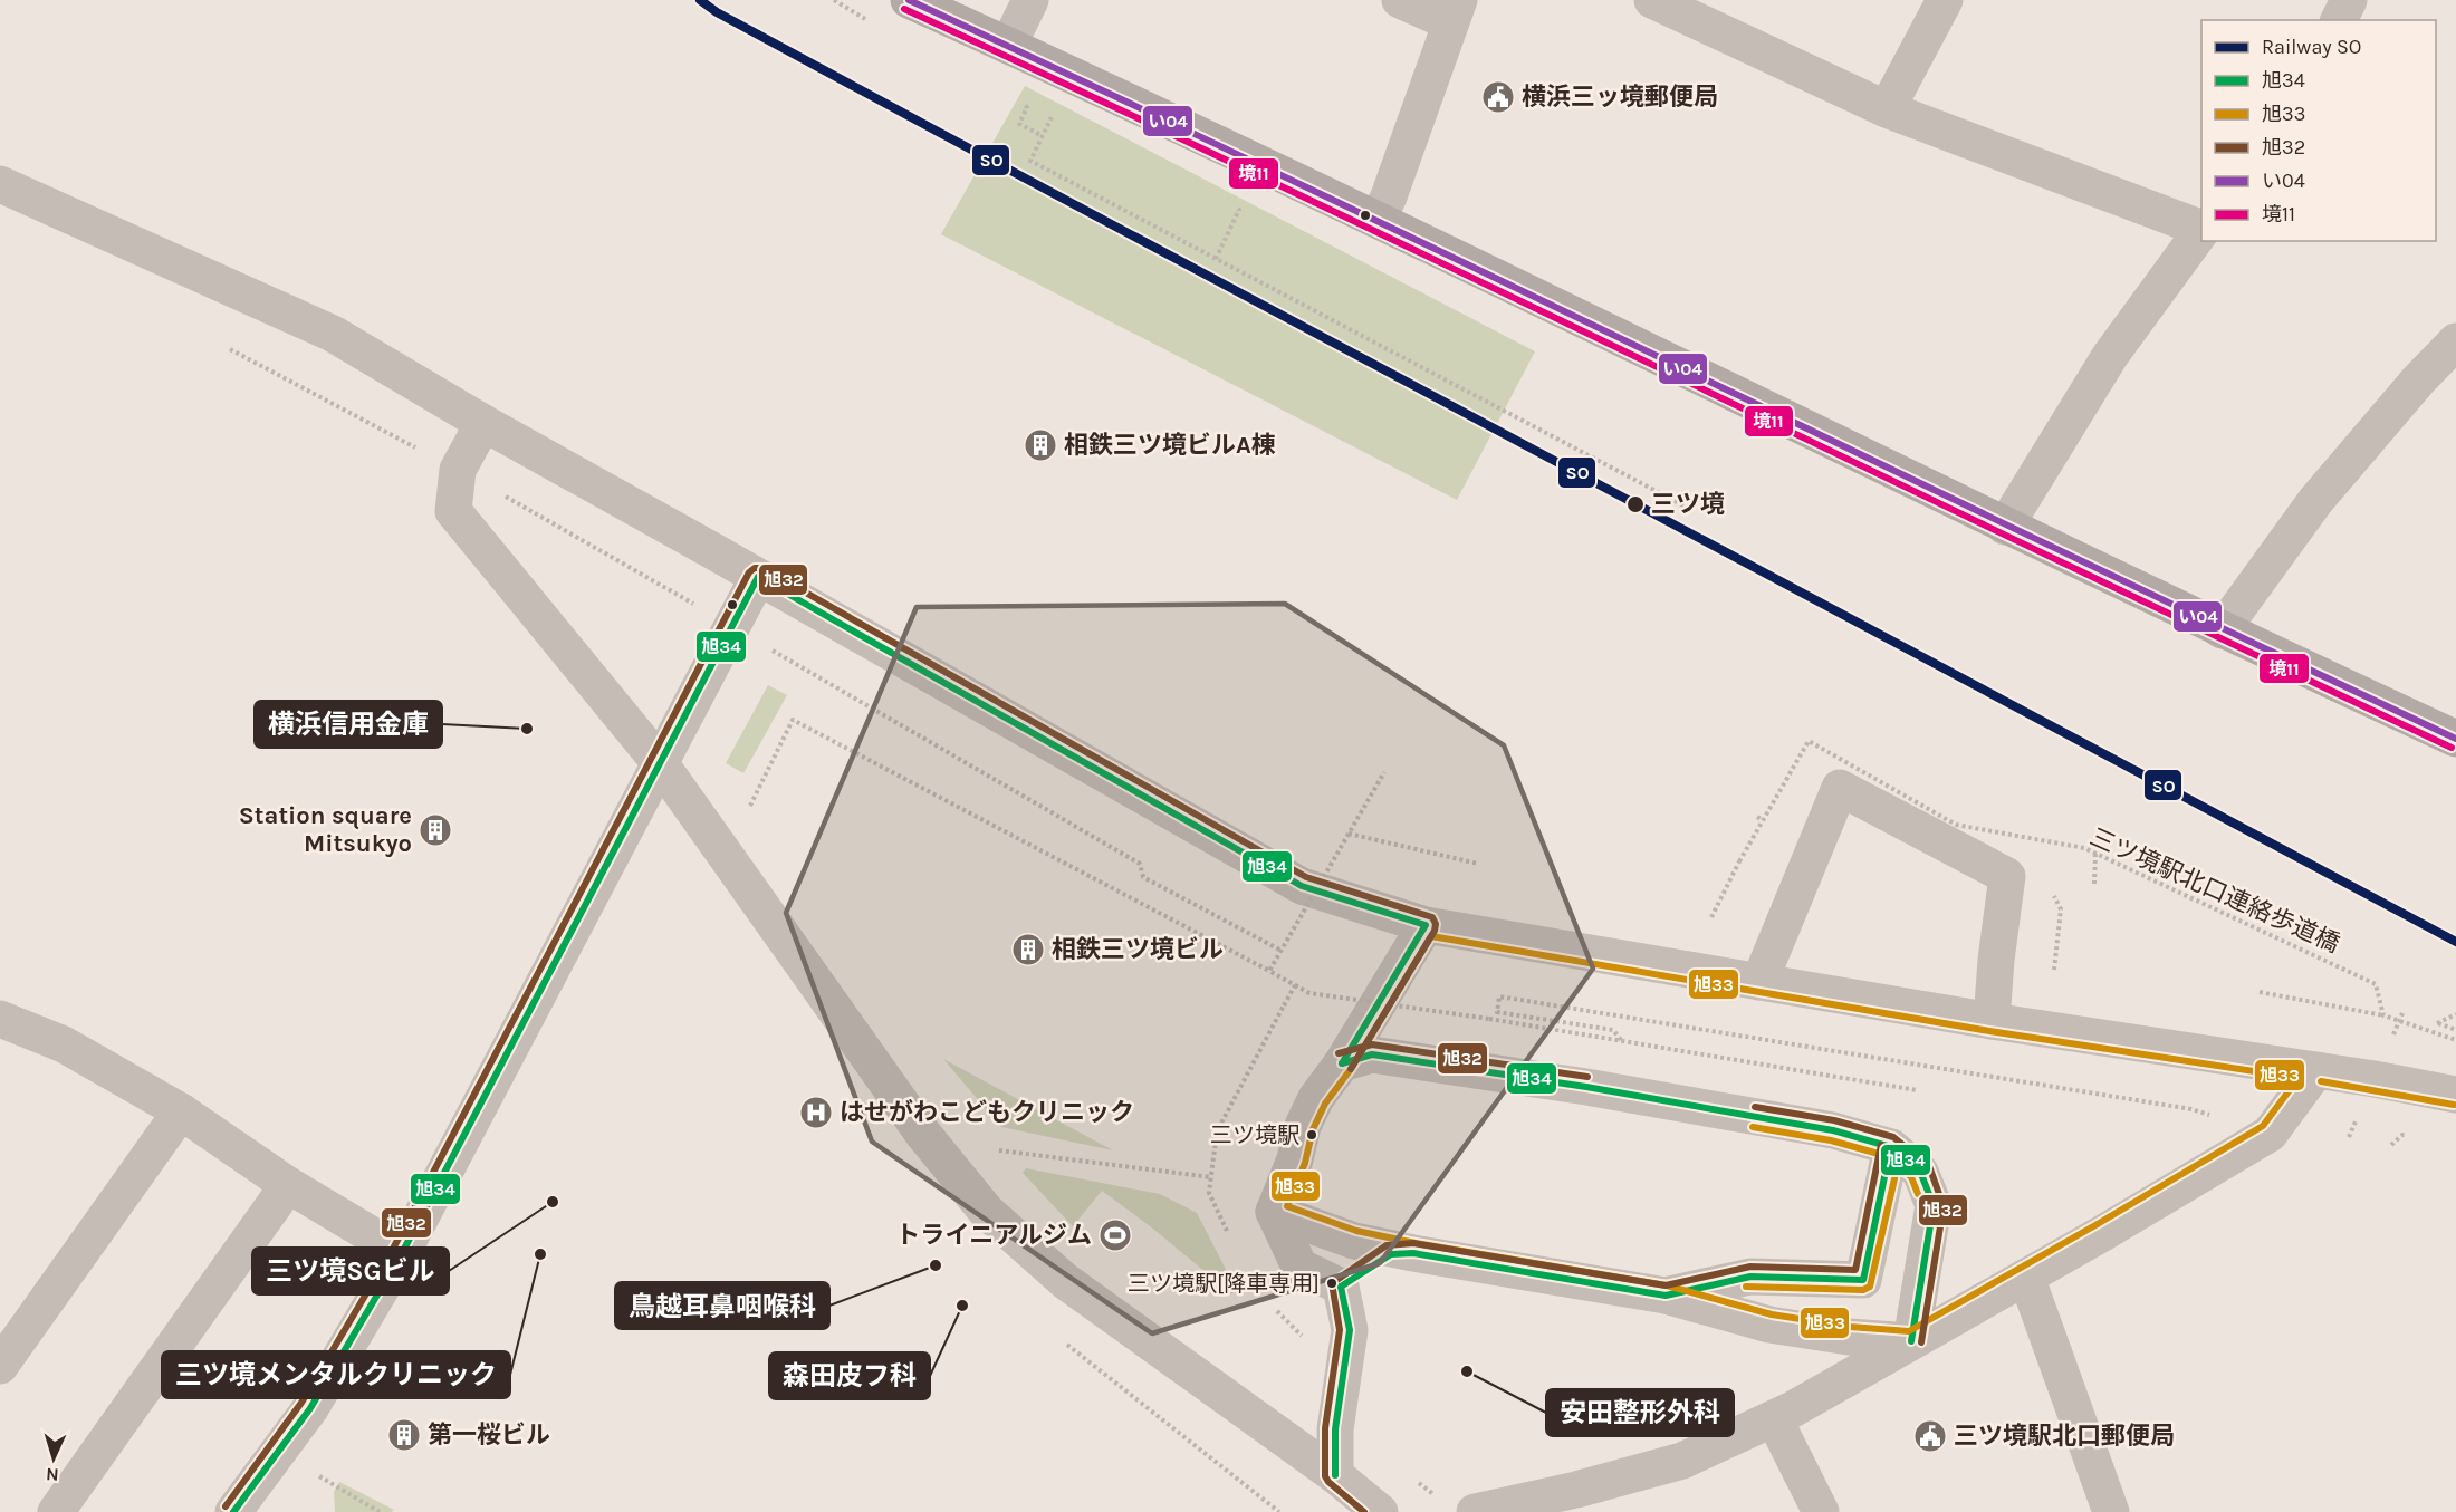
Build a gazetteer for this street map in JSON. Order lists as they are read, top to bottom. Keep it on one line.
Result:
{"streets":{"path":["三ツ境駅北口連絡歩道橋"]},"places":{"public building":["横浜三ッ境郵便局","三ツ境駅北口郵便局"],"building":["相鉄三ツ境ビルA棟","Station square Mitsukyo","相鉄三ツ境ビル","第一桜ビル"],"other":["三ツ境","横浜信用金庫","三ツ境駅","三ツ境SGビル","三ツ境メンタルクリニック","鳥越耳鼻咽喉科","三ツ境駅[降車専用]","森田皮フ科","安田整形外科"],"hospital":["はせがわこどもクリニック"],"sports":["トライニアルジム"]},"lines":["rail line SO","transit line い04","transit line 境11","transit line 旭32","transit line 旭34","transit line 旭33"],"legend":["Railway SO","旭34","旭33","旭32","い04","境11"],"north":"bottom"}
